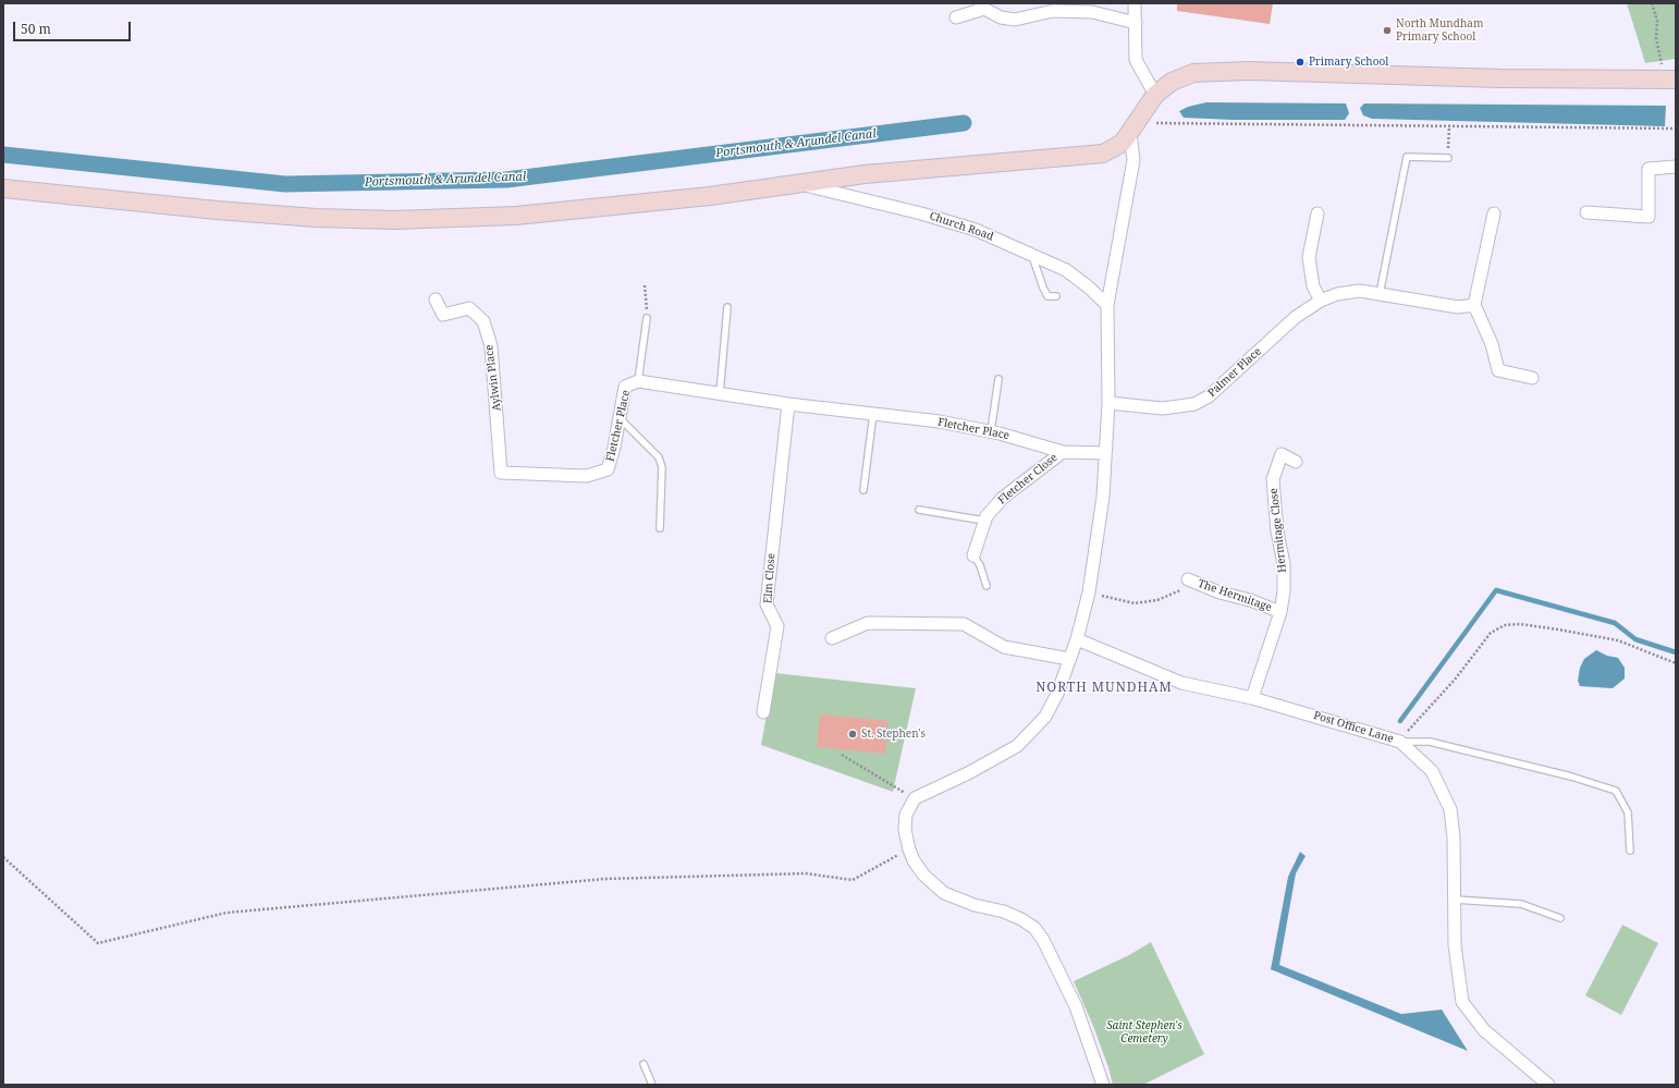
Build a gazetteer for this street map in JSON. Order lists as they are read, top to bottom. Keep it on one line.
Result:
{"streets":{"street":["Church Road","Palmer Place","Aylwin Place","Fletcher Place","Fletcher Close","Hermitage Close","Elm Close","The Hermitage","Post Office Lane"]},"crossings":[["Aylwin Place","Fletcher Place"],["Fletcher Place","Fletcher Close"],["Fletcher Place","Elm Close"],["Hermitage Close","The Hermitage"],["Hermitage Close","Post Office Lane"]],"districts":["NORTH MUNDHAM"],"water":["Portsmouth & Arundel Canal"],"parks":["Saint Stephen's Cemetery"],"places":["North Mundham Primary School","Primary School","St. Stephen's"],"scale_bar":"50 m"}
